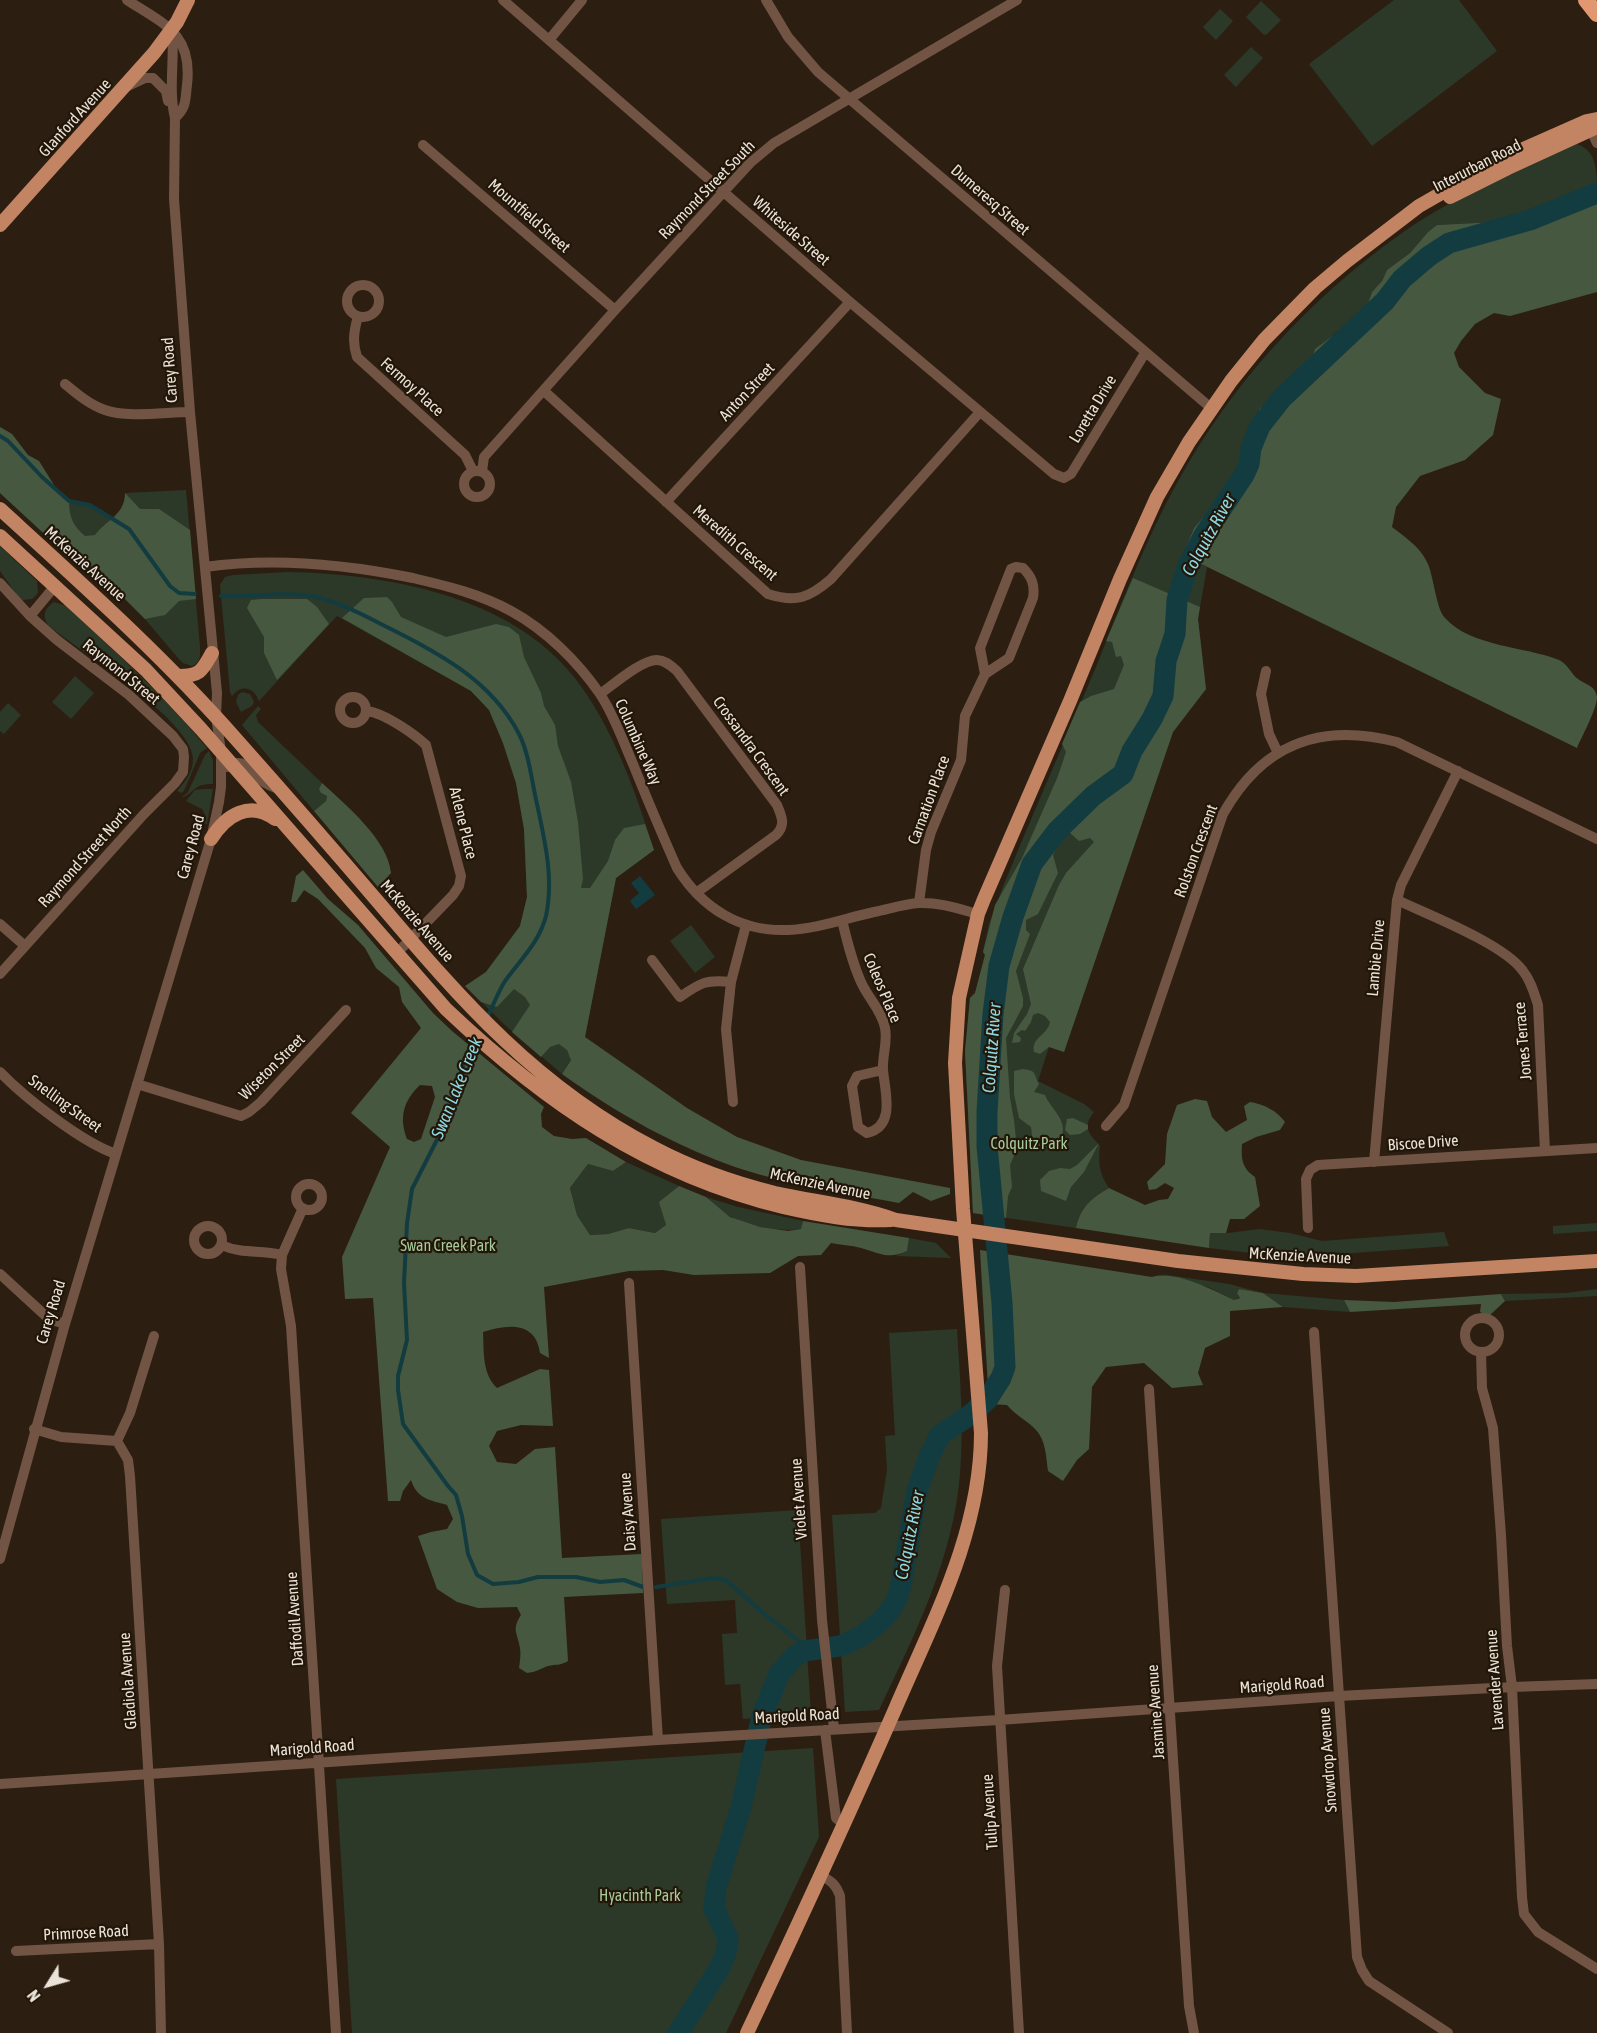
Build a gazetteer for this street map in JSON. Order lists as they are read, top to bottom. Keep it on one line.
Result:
{"streets":{"main road":["Glanford Avenue","Interurban Road","McKenzie Avenue"],"street":["Raymond Street South","Dumeresq Street","Mountfield Street","Whiteside Street","Carey Road","Fermoy Place","Anton Street","Loretta Drive","Meredith Crescent","Raymond Street","Columbine Way","Crossandra Crescent","Carnation Place","Arlene Place","Rolston Crescent","Raymond Street North","Lambie Drive","Coleos Place","Jones Terrace","Wiseton Street","Snelling Street","Biscoe Drive","Violet Avenue","Daisy Avenue","Daffodil Avenue","Lavender Avenue","Gladiola Avenue","Marigold Road","Jasmine Avenue","Snowdrop Avenue","Tulip Avenue","Primrose Road"]},"crossings":[["Glanford Avenue","Carey Road"],["Raymond Street South","Dumeresq Street"],["Raymond Street South","Mountfield Street"],["Raymond Street South","Whiteside Street"],["Raymond Street South","Fermoy Place"],["Raymond Street South","Meredith Crescent"],["Dumeresq Street","Loretta Drive"],["Whiteside Street","Anton Street"],["Whiteside Street","Loretta Drive"],["Whiteside Street","Meredith Crescent"],["Carey Road","McKenzie Avenue"],["Carey Road","Columbine Way"],["Carey Road","Wiseton Street"],["Carey Road","Snelling Street"],["Anton Street","Meredith Crescent"],["McKenzie Avenue","Arlene Place"],["Raymond Street","Raymond Street North"],["Columbine Way","Crossandra Crescent"],["Columbine Way","Carnation Place"],["Columbine Way","Coleos Place"],["Rolston Crescent","Lambie Drive"],["Lambie Drive","Jones Terrace"],["Lambie Drive","Biscoe Drive"],["Jones Terrace","Biscoe Drive"],["Violet Avenue","Marigold Road"],["Daisy Avenue","Marigold Road"],["Daffodil Avenue","Marigold Road"],["Lavender Avenue","Marigold Road"],["Gladiola Avenue","Marigold Road"],["Gladiola Avenue","Primrose Road"],["Marigold Road","Jasmine Avenue"],["Marigold Road","Snowdrop Avenue"],["Marigold Road","Tulip Avenue"]],"water":["Colquitz River","Swan Lake Creek"],"parks":["Colquitz Park","Swan Creek Park","Hyacinth Park"],"north":"bottom left"}
